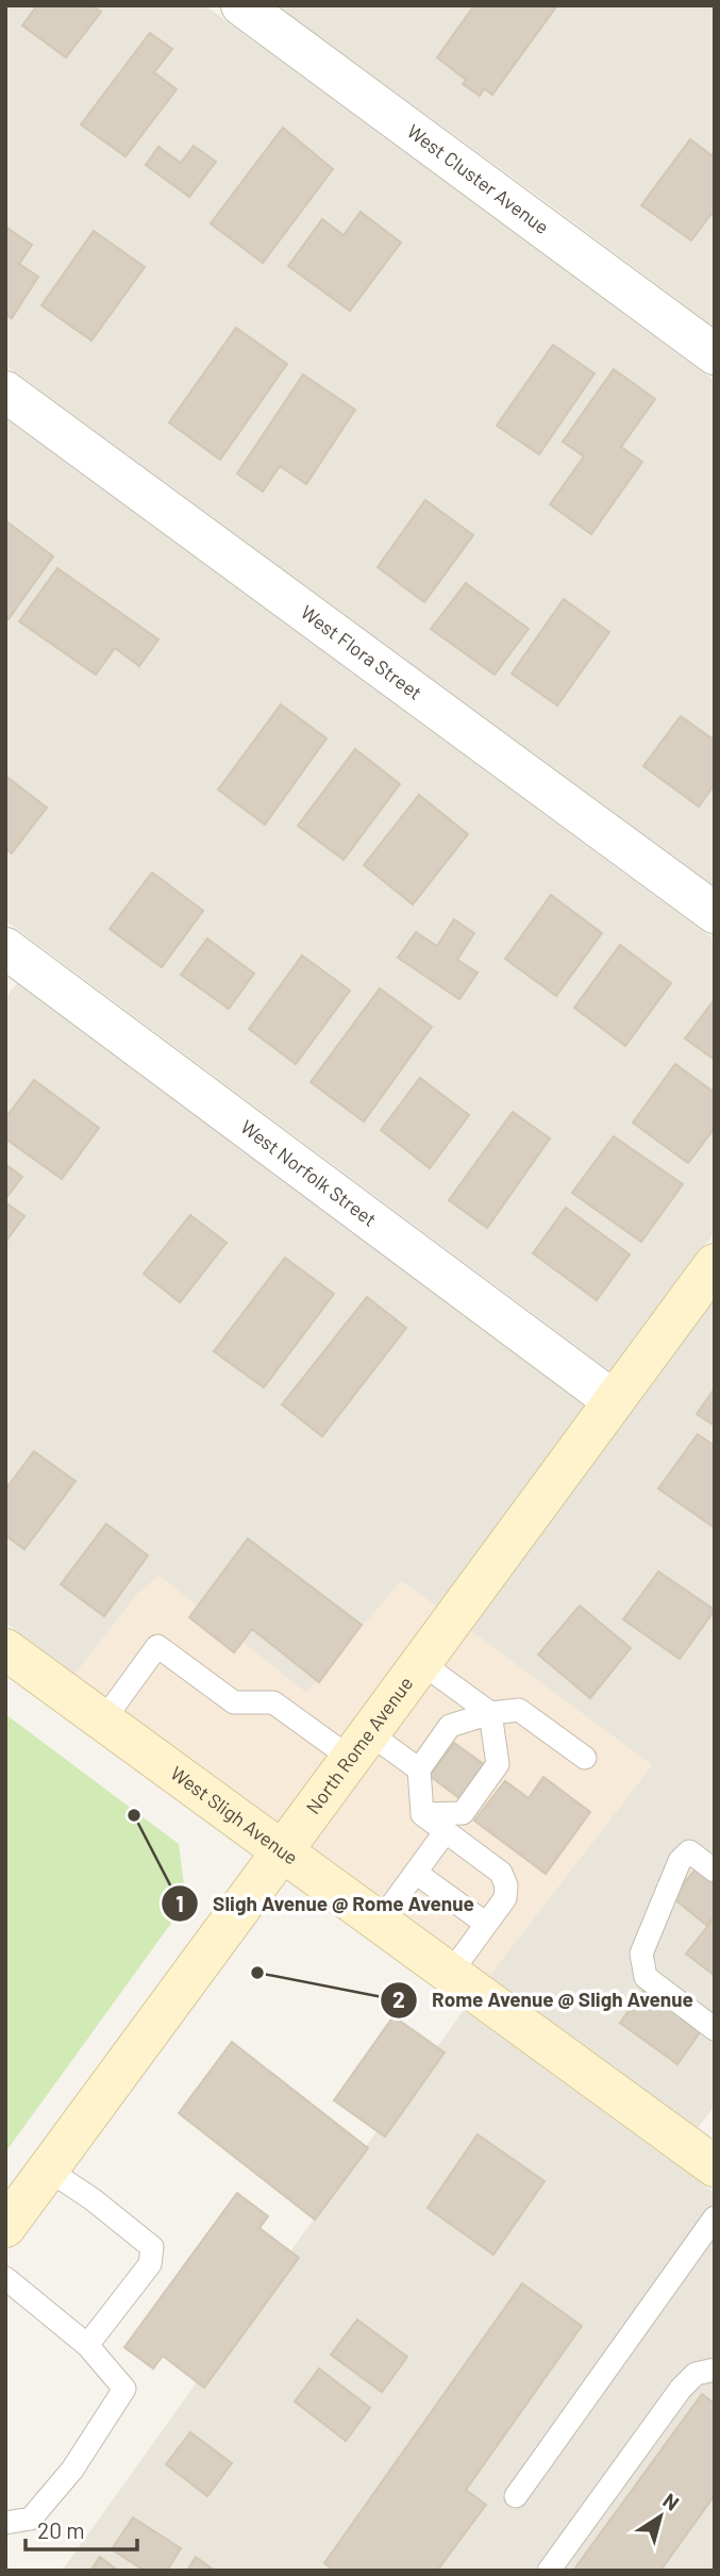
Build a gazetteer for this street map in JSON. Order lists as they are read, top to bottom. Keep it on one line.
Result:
{"streets":{"street":["West Cluster Avenue","West Flora Street","West Norfolk Street","North Rome Avenue","West Sligh Avenue"]},"crossings":[["West Norfolk Street","North Rome Avenue"],["North Rome Avenue","West Sligh Avenue"]],"places":["Sligh Avenue @ Rome Avenue","Rome Avenue @ Sligh Avenue"],"scale_bar":"20 m","north":"top right"}
